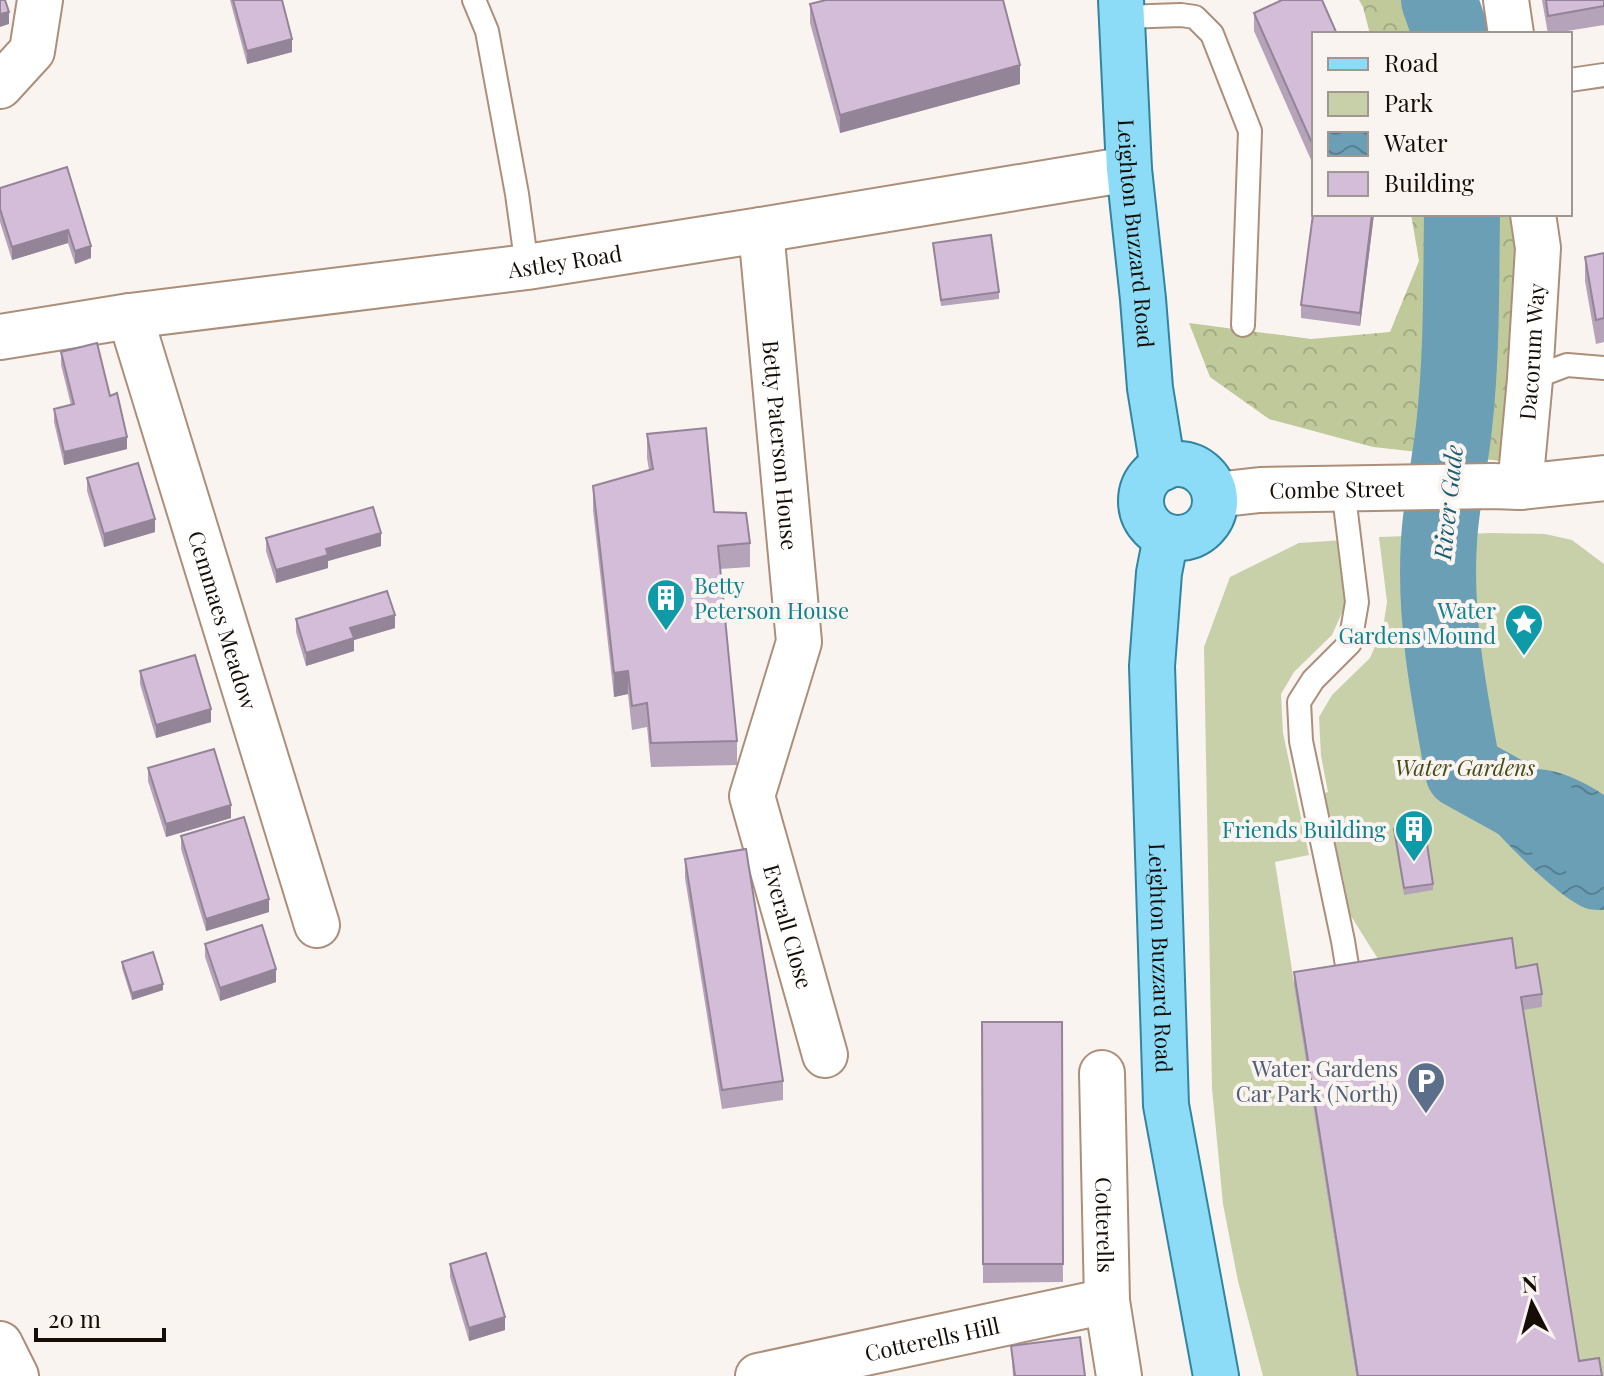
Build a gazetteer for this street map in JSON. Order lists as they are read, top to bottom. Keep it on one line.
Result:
{"streets":{"main road":["Leighton Buzzard Road"],"street":["Astley Road","Dacorum Way","Betty Paterson House","Combe Street","Cemmaes Meadow","Everall Close","Cotterells","Cotterells Hill"]},"crossings":[["Leighton Buzzard Road","Astley Road"],["Leighton Buzzard Road","Combe Street"],["Astley Road","Betty Paterson House"],["Astley Road","Cemmaes Meadow"],["Dacorum Way","Combe Street"],["Betty Paterson House","Everall Close"],["Cotterells","Cotterells Hill"]],"water":["River Gade"],"parks":["Water Gardens"],"places":{"building":["Betty Peterson House","Friends Building"],"place":["Water Gardens Mound"],"parking":["Water Gardens Car Park (North)"]},"legend":["Road","Park","Water","Building"],"scale_bar":"20 m","north":"top"}
